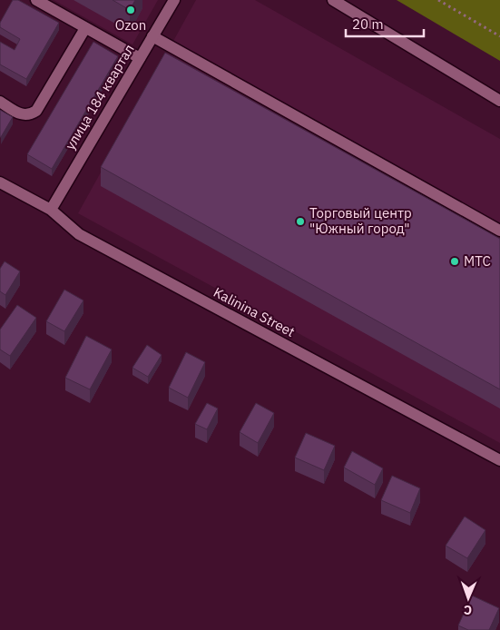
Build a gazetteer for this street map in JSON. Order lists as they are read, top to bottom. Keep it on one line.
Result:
{"streets":{"street":["улица 184 квартал","Kalinina Street"]},"crossings":[["улица 184 квартал","Kalinina Street"]],"places":["Ozon","Торговый центр \"Южный город\"","МТС"],"scale_bar":"20 m","north":"bottom"}
